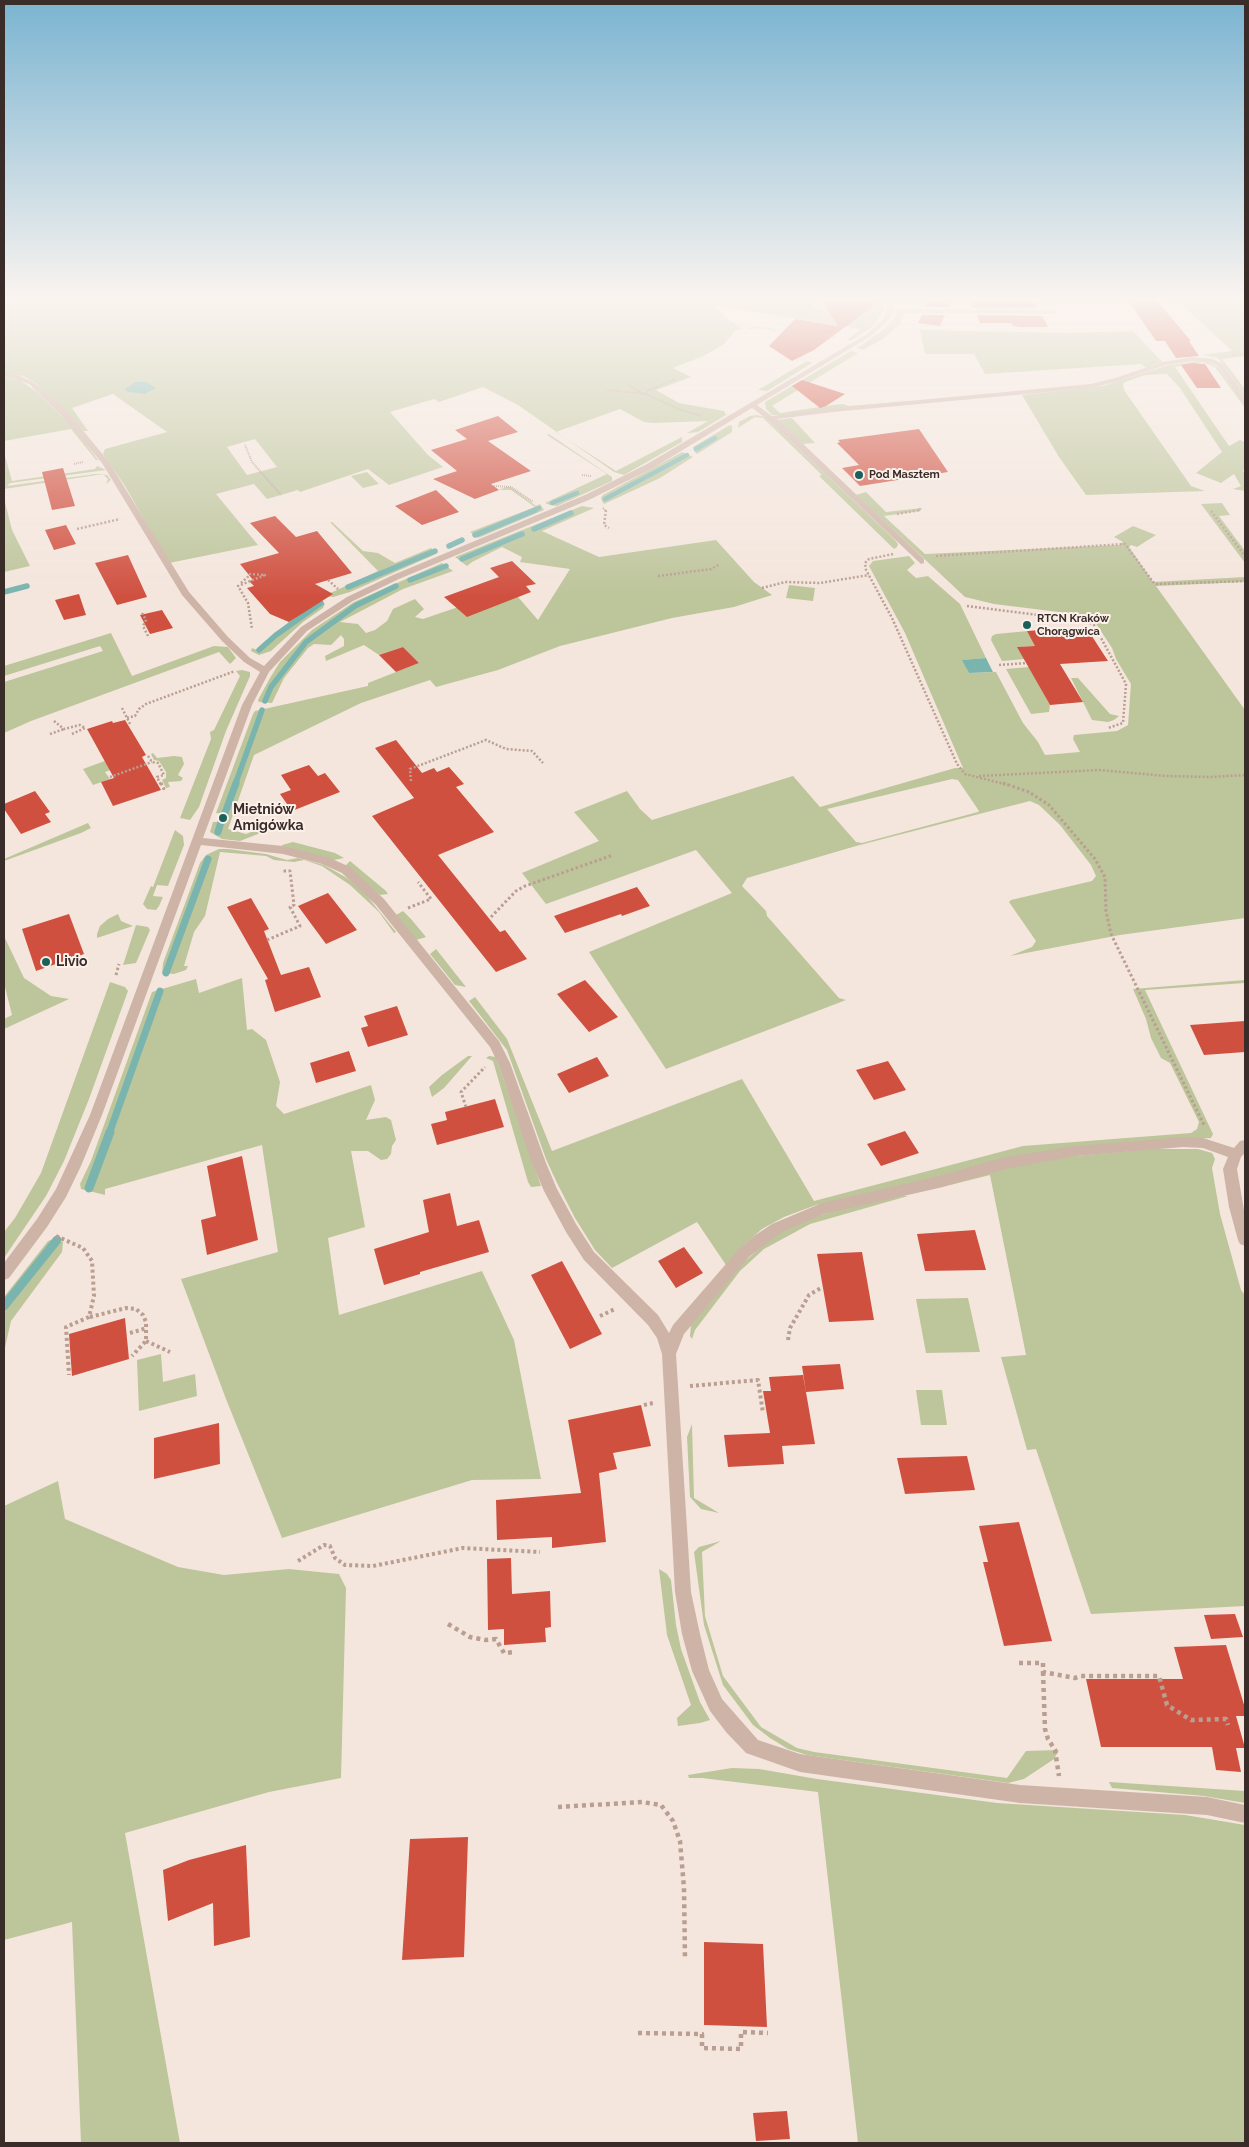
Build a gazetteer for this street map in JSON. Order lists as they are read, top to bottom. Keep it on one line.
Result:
{"places":["Pod Masztem","RTCN Kraków Chorągwica","Mietniów Amigówka","Livio"]}
